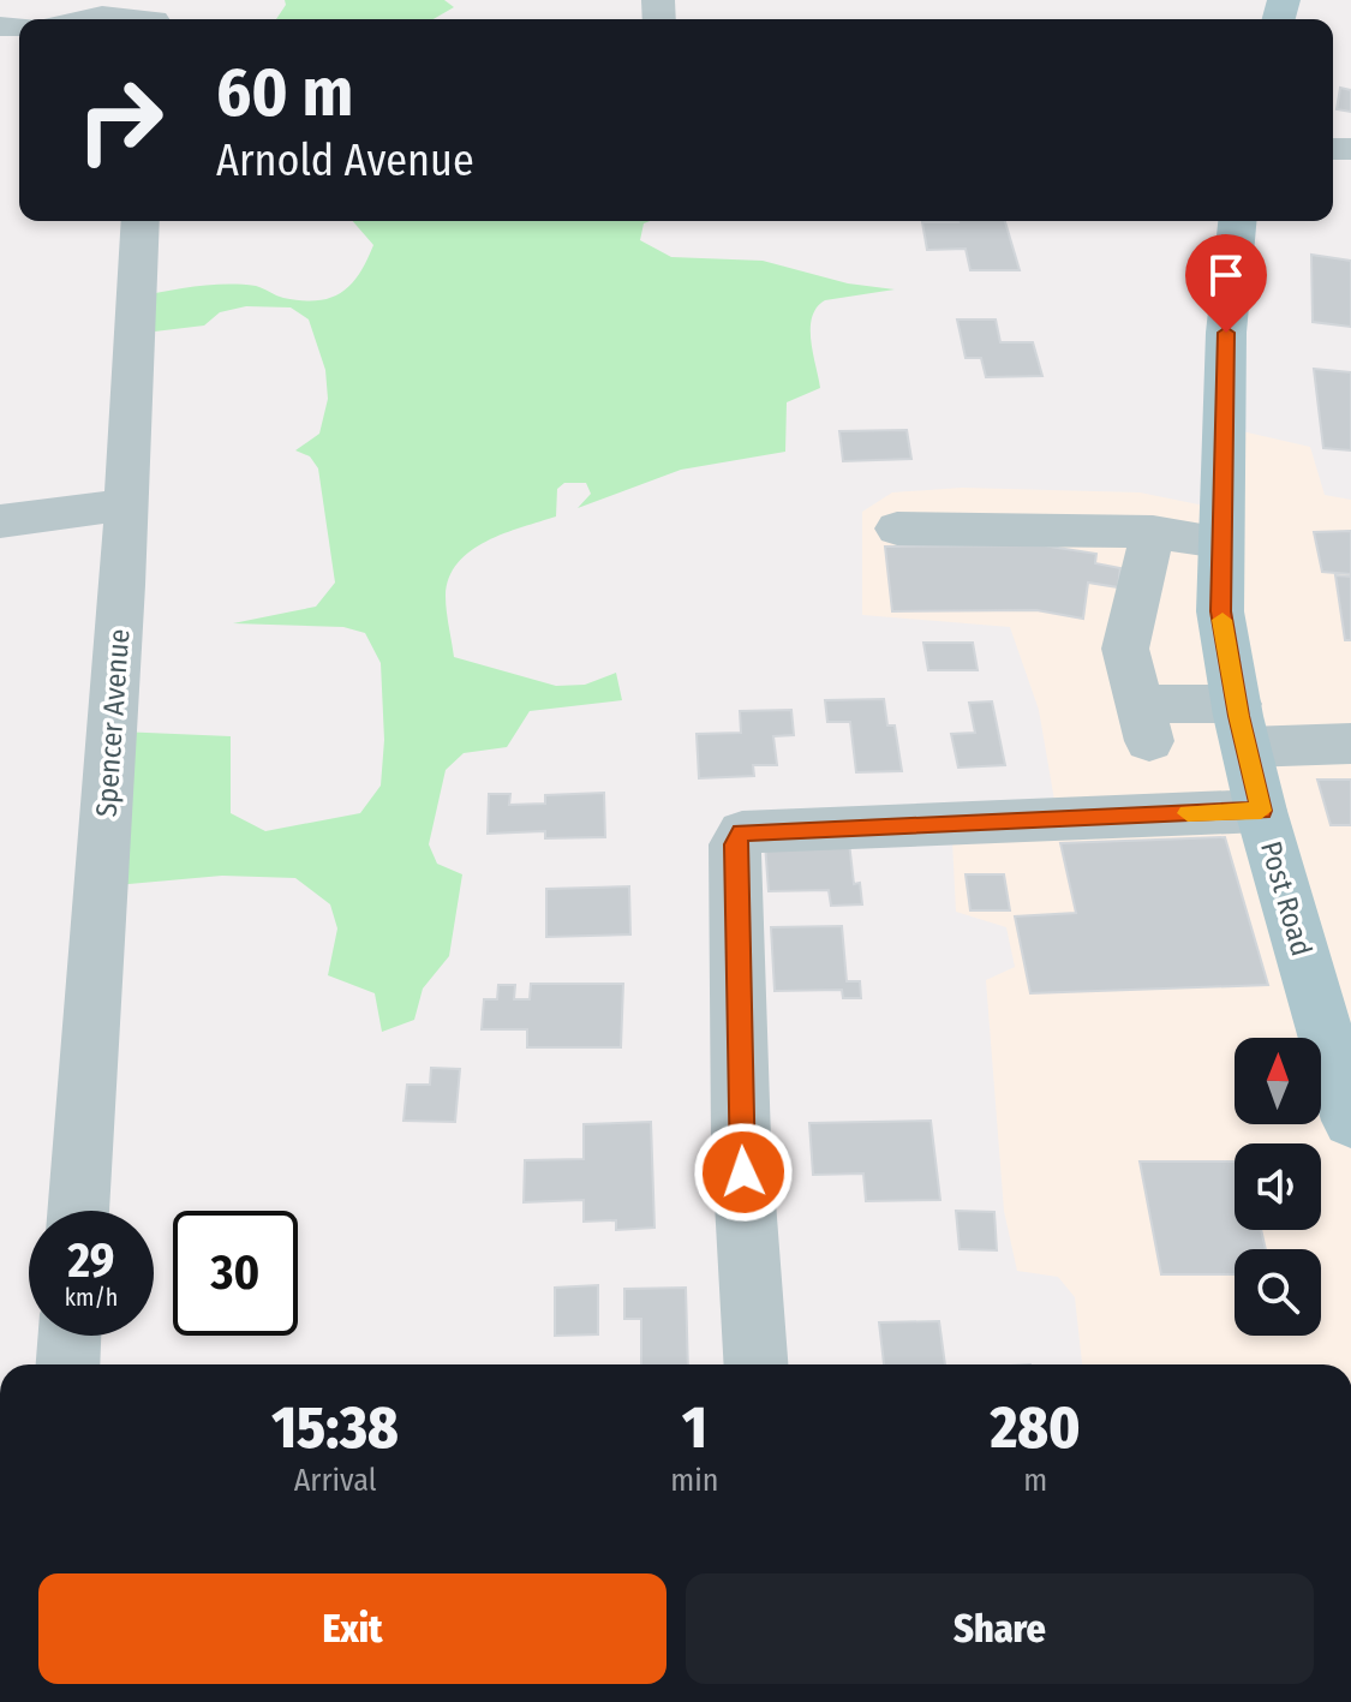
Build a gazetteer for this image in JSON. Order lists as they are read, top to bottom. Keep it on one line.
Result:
{"streets":{"main road":["Post Road"],"street":["Spencer Avenue"]},"north":"top","page":{"turn":["60 m","Arnold Avenue"],"speed":"29 km/h","limit":"30","eta":["15:38","Arrival","1","min","280","m"],"buttons":["Exit","Share"]}}
